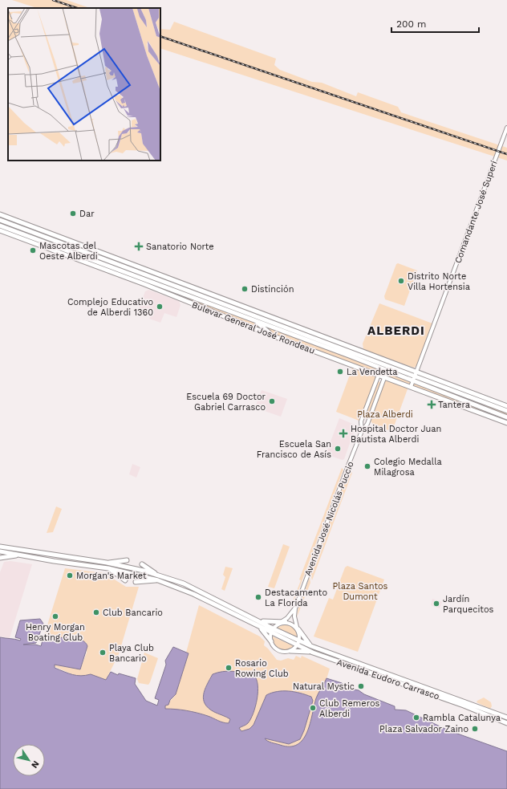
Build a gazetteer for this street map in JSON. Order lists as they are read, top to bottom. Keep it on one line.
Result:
{"streets":{"main road":["Bulevar General José Rondeau","Avenida Eudoro Carrasco"],"street":["Comandante José Superí","Avenida José Nicolás Puccio"]},"crossings":[["Comandante José Superí","Bulevar General José Rondeau"],["Bulevar General José Rondeau","Avenida José Nicolás Puccio"],["Avenida José Nicolás Puccio","Avenida Eudoro Carrasco"]],"districts":["ALBERDI"],"parks":["Plaza Alberdi","Plaza Santos Dumont"],"places":{"other":["Dar","Mascotas del Oeste Alberdi","Distrito Norte Villa Hortensia","Distinción","Complejo Educativo de Alberdi 1360","La Vendetta","Escuela 69 Doctor Gabriel Carrasco","Escuela San Francisco de Asís","Colegio Medalla Milagrosa","Morgan's Market","Destacamento La Florida","Jardín Parquecitos","Club Bancario","Henry Morgan Boating Club","Playa Club Bancario","Rosario Rowing Club","Natural Mystic","Club Remeros Alberdi","Rambla Catalunya","Plaza Salvador Zaino"],"health":["Sanatorio Norte","Tantera","Hospital Doctor Juan Bautista Alberdi"]},"scale_bar":"200 m","north":"bottom right"}
